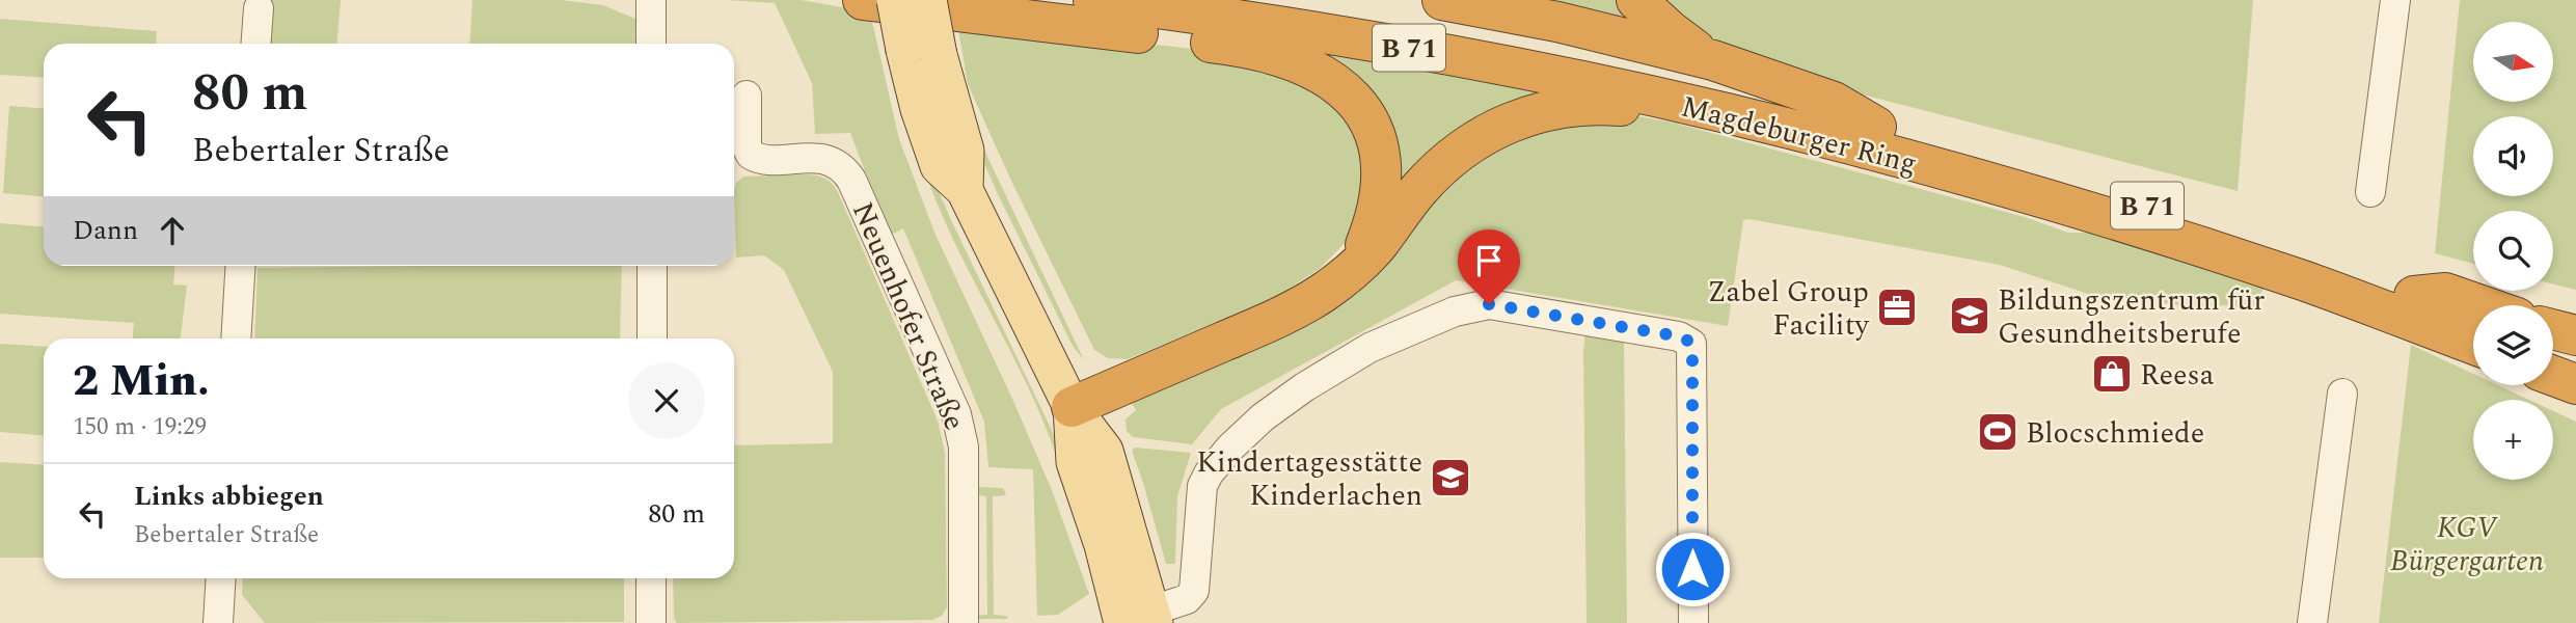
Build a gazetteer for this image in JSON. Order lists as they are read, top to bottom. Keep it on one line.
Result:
{"streets":{"highway":["B 71","Magdeburger Ring"],"street":["Neuenhofer Straße"]},"crossings":[["B 71","Magdeburger Ring"]],"parks":["KGV Bürgergarten"],"places":{"office":["Zabel Group Facility"],"school or university":["Bildungszentrum für Gesundheitsberufe","Kindertagesstätte Kinderlachen"],"shop":["Reesa"],"sports":["Blocschmiede"]},"north":"right","page":{"map_buttons":"+","turn":["80 m","Bebertaler Straße"],"then":"Dann","heading":["2 Min.","150 m · 19:29"],"list":[{"name":"Links abbiegen","note":"Bebertaler Straße","value":"80 m"}]}}
